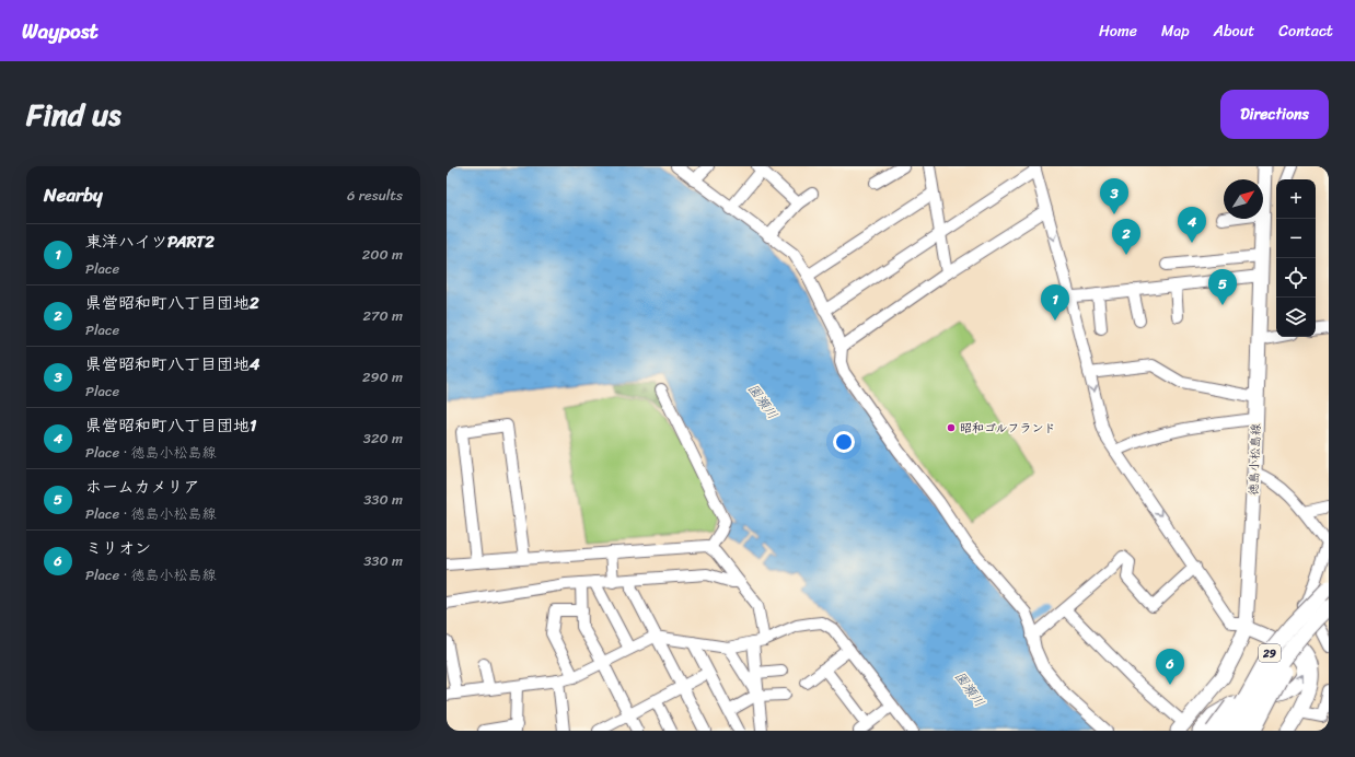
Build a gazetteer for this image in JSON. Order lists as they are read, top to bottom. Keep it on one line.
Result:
{"streets":{"main road":["徳島小松島線","29"]},"water":["園瀬川"],"places":["昭和ゴルフランド"],"north":"top right","page":{"header":"Waypost","nav":["Home","Map","About","Contact"],"title":"Find us","buttons":"Directions","heading":["Nearby","6 results"],"pins":["3","4","2","5","1","6"],"map_buttons":["+","−"],"list":[{"mark":"1","name":"東洋ハイツPART2","note":"Place","value":"200 m"},{"mark":"2","name":"県営昭和町八丁目団地2","note":"Place","value":"270 m"},{"mark":"3","name":"県営昭和町八丁目団地4","note":"Place","value":"290 m"},{"mark":"4","name":"県営昭和町八丁目団地1","note":"Place · 徳島小松島線","value":"320 m"},{"mark":"5","name":"ホームカメリア","note":"Place · 徳島小松島線","value":"330 m"},{"mark":"6","name":"ミリオン","note":"Place · 徳島小松島線","value":"330 m"}]}}
